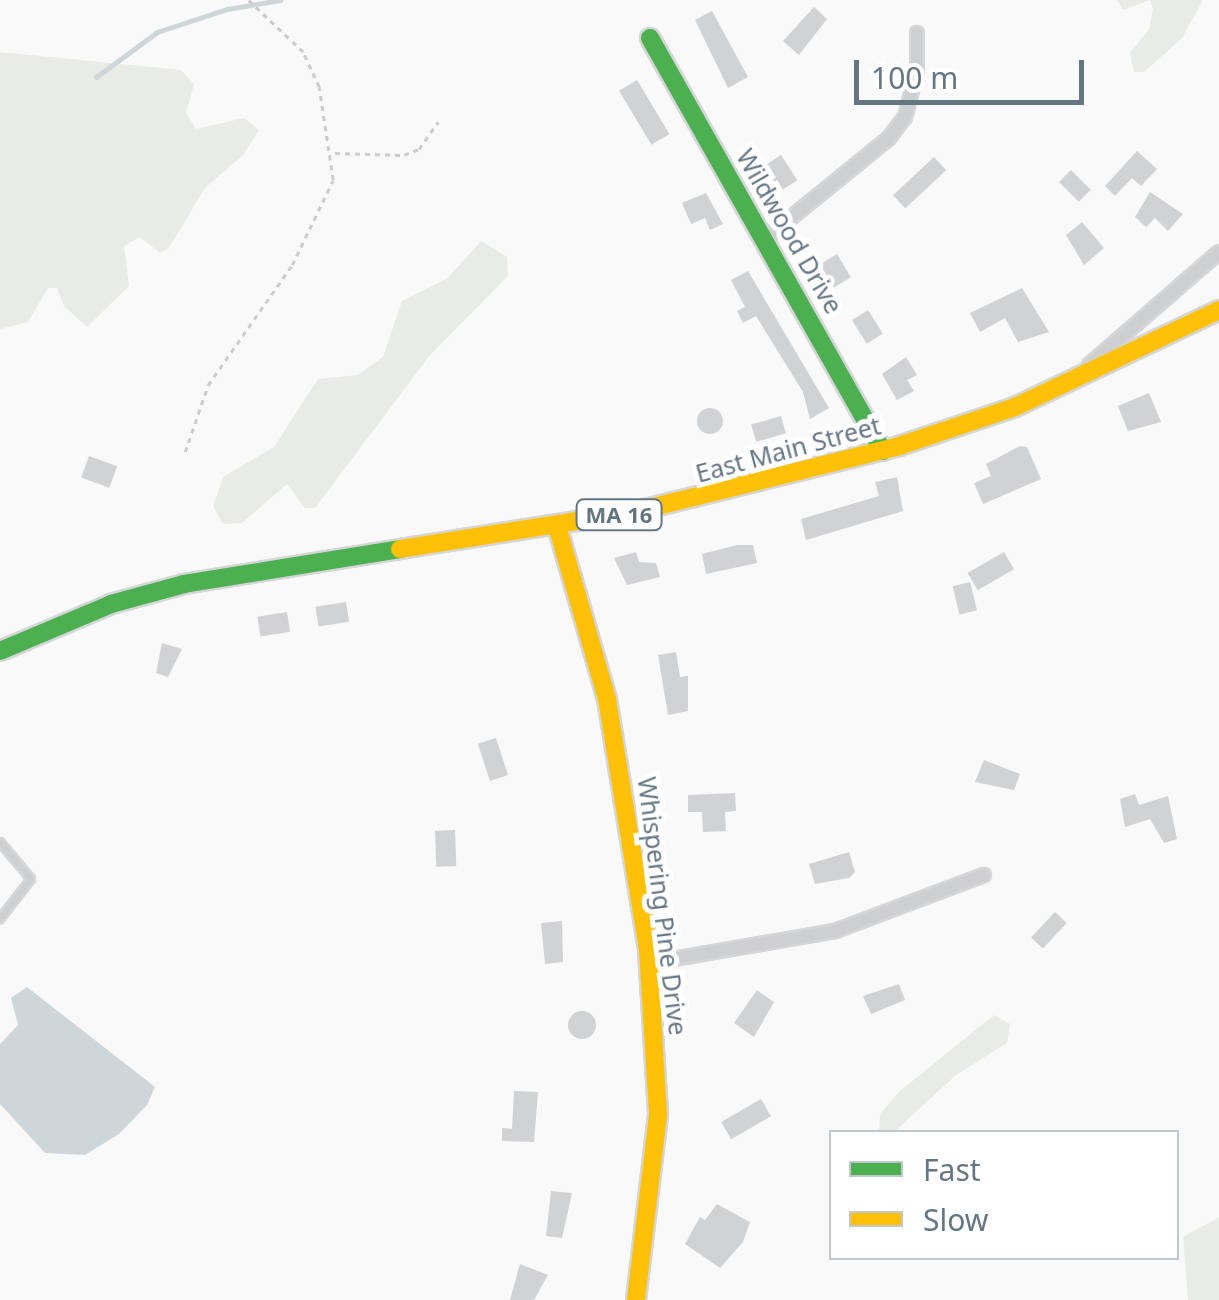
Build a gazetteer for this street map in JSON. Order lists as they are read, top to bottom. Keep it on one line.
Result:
{"streets":{"main road":["Wildwood Drive","East Main Street","MA 16","Whispering Pine Drive"]},"crossings":[["Wildwood Drive","East Main Street"],["East Main Street","Whispering Pine Drive"]],"legend":["Fast","Slow"],"scale_bar":"100 m"}
